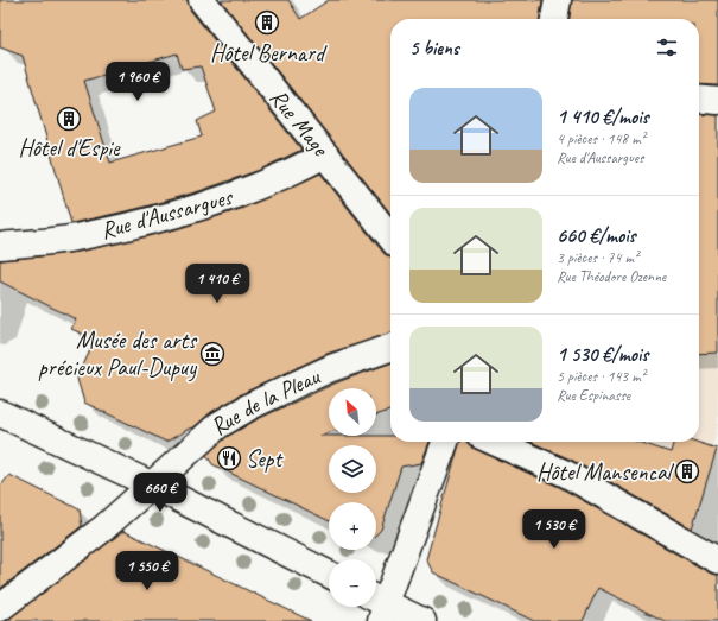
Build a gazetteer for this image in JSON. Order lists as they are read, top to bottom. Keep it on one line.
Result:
{"streets":{"street":["Rue Mage","Rue d'Aussargues","Rue de la Pleau"]},"crossings":[["Rue Mage","Rue d'Aussargues"]],"places":{"building":["Hôtel Bernard","Hôtel d'Espie","Hôtel Mansencal"],"museum":["Musée des arts précieux Paul-Dupuy"],"restaurant":["Sept"]},"north":"top left","page":{"heading":"5 biens","price":["1 960 €","1 410 €","660 €","1 530 €","1 550 €"],"list":[{"name":"1 410 €/mois","note":"4 pièces · 148 m² · Rue d'Aussargues"},{"name":"660 €/mois","note":"3 pièces · 74 m² · Rue Théodore Ozenne"},{"name":"1 530 €/mois","note":"5 pièces · 143 m² · Rue Espinasse"}],"map_buttons":["+","−"]}}
